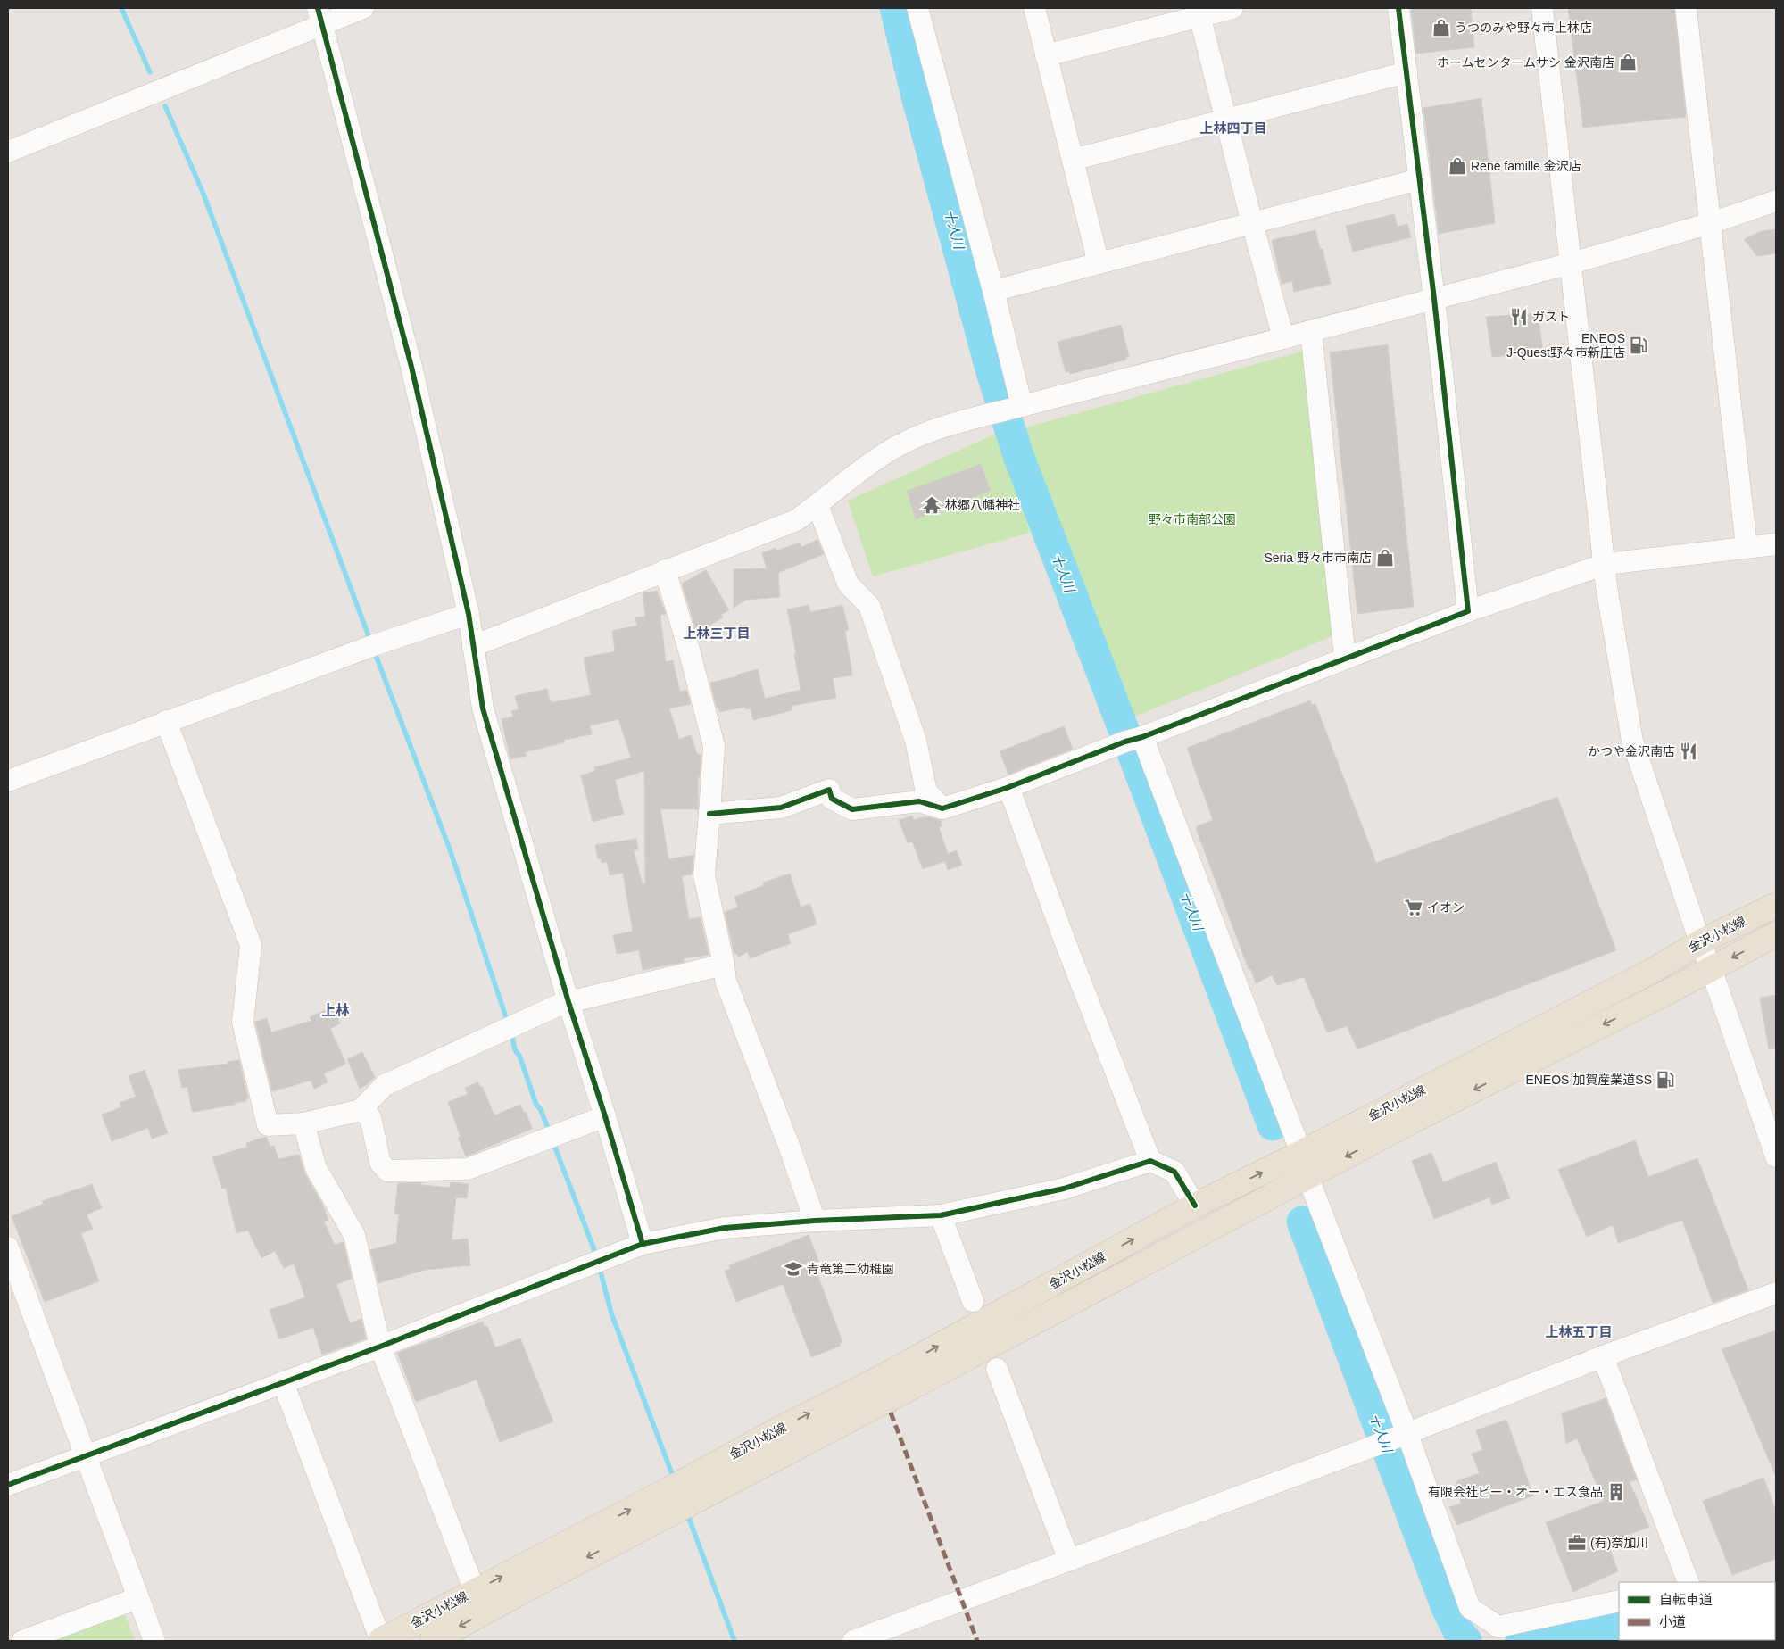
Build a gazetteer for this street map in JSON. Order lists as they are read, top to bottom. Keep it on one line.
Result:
{"streets":{"main road":["金沢小松線"]},"districts":["上林四丁目","上林三丁目","上林","上林五丁目"],"water":["十人川"],"parks":["野々市南部公園"],"places":{"shop":["うつのみや野々市上林店","ホームセンタームサシ 金沢南店","Rene famille 金沢店","Seria 野々市市南店"],"restaurant":["ガスト","かつや金沢南店"],"fuel station":["ENEOS J-Quest野々市新庄店","ENEOS 加賀産業道SS"],"temple":["林郷八幡神社"],"supermarket":["イオン"],"school or university":["青竜第二幼稚園"],"building":["有限会社ビー・オー・エス食品"],"office":["(有)奈加川"]},"legend":["自転車道","小道"]}
